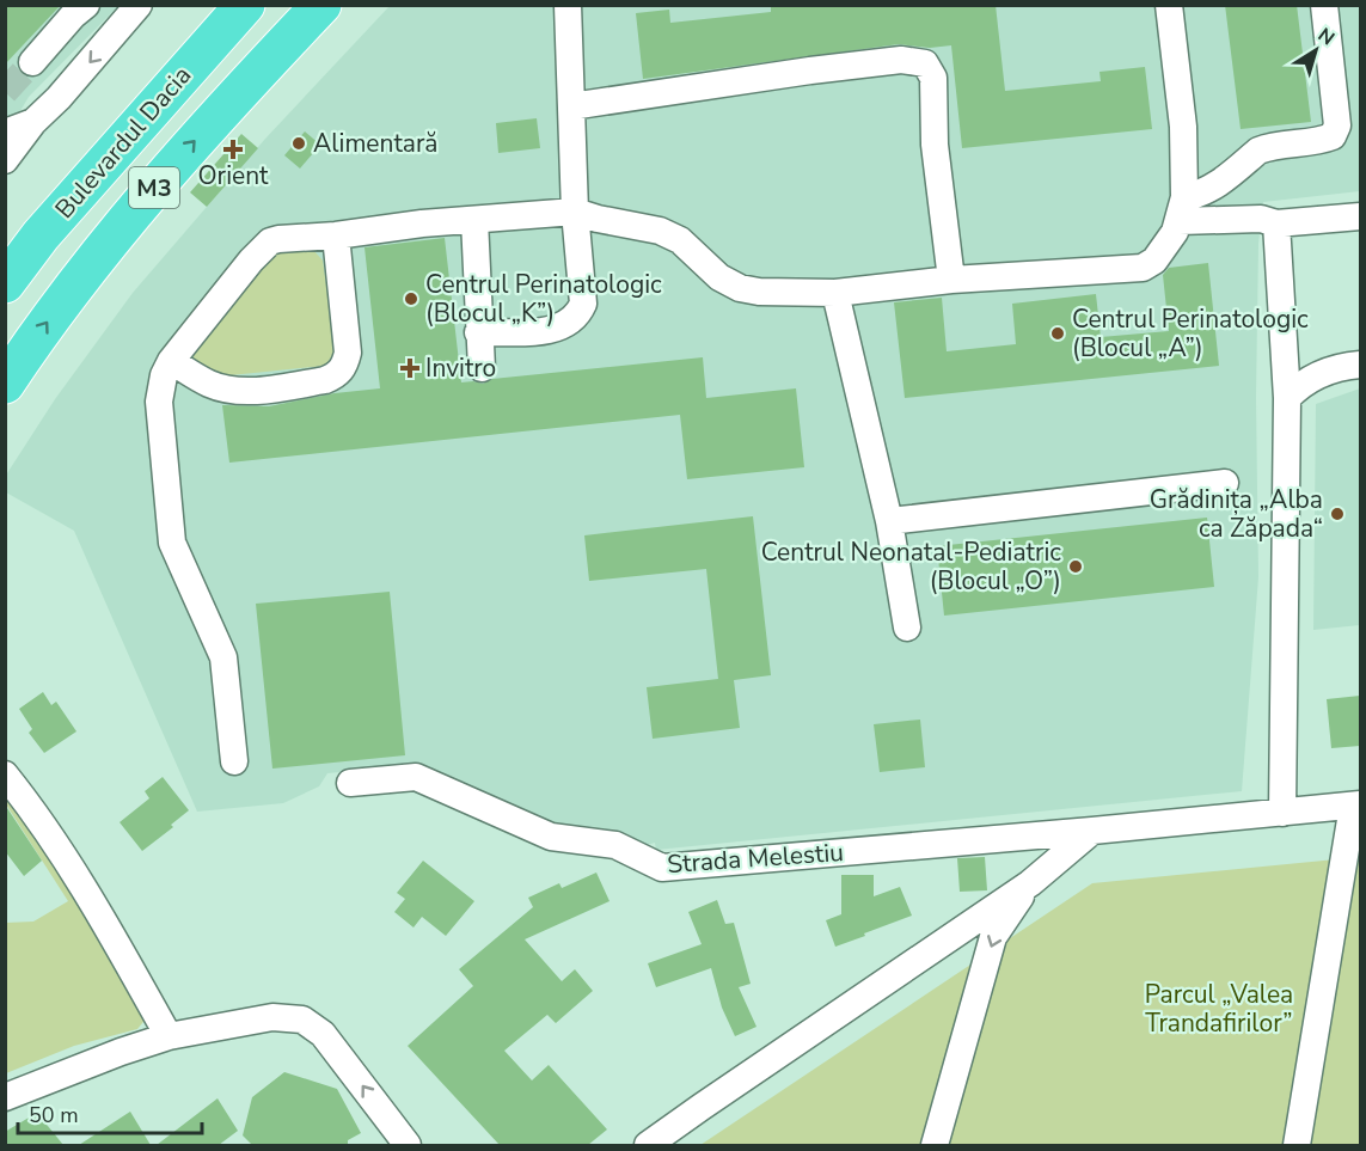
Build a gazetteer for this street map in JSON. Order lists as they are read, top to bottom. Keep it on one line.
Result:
{"streets":{"highway":["Bulevardul Dacia","M3"],"street":["Strada Melestiu"]},"parks":["Parcul „Valea Trandafirilor”"],"places":{"other":["Alimentară","Centrul Perinatologic (Blocul „K”)","Centrul Perinatologic (Blocul „A”)","Grădinița „Alba ca Zăpada“","Centrul Neonatal-Pediatric (Blocul „O”)"],"health":["Orient","Invitro"]},"scale_bar":"50 m","north":"top right"}
